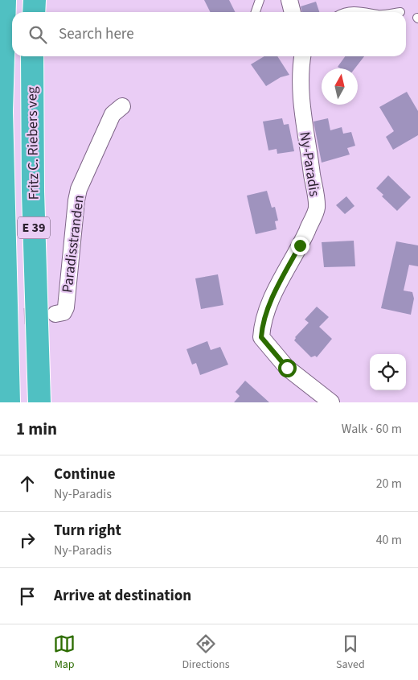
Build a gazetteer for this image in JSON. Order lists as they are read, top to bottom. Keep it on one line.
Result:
{"streets":{"highway":["Fritz C. Riebers veg","E 39"],"street":["Ny-Paradis","Paradisstranden"]},"north":"top","page":{"search":"Search here","heading":["1 min","Walk · 60 m"],"list":[["Continue","Ny-Paradis","20 m"],["Turn right","Ny-Paradis","40 m"],"Arrive at destination"],"nav":["Map","Directions","Saved"]}}
